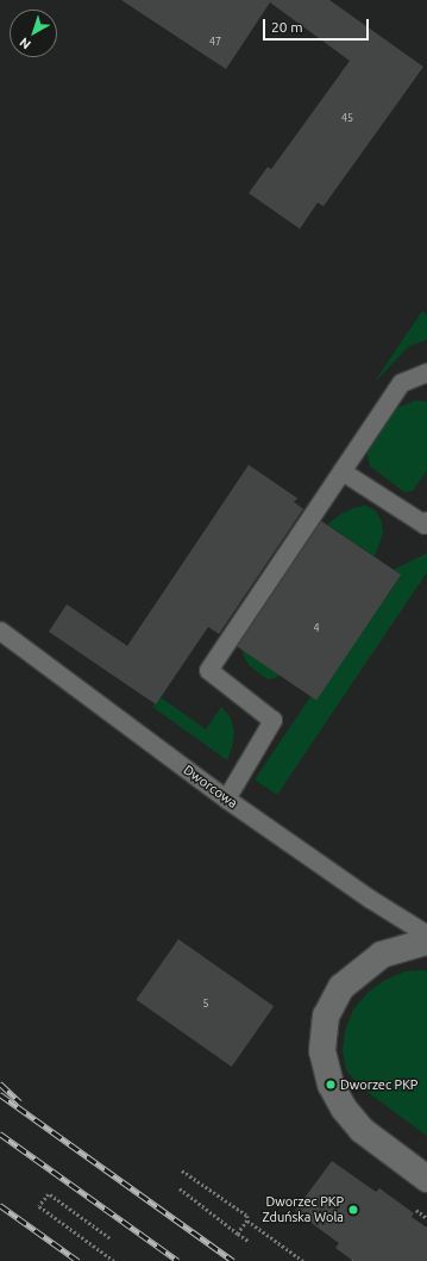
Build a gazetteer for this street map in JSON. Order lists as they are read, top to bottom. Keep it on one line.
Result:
{"streets":{"lane":["Dworcowa"]},"places":["Dworzec PKP","Dworzec PKP Zduńska Wola"],"house_numbers":["47","45","4","5"],"scale_bar":"20 m","north":"bottom left"}
